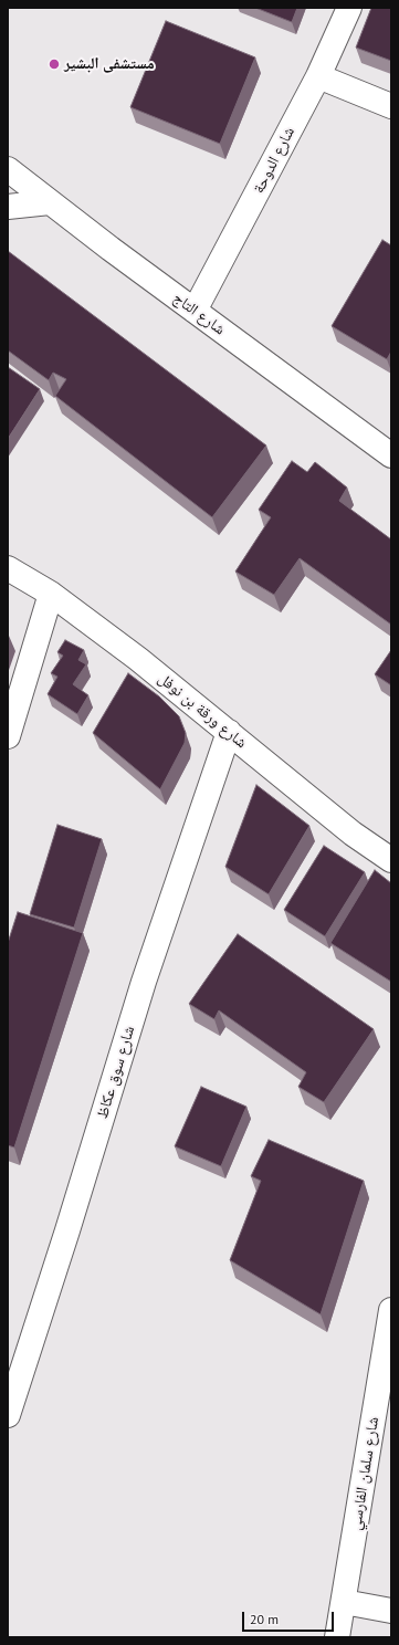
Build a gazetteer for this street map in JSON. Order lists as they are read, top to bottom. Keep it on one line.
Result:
{"streets":{"street":["شارع الدوحة","شارع التاج","شارع ورقة بن نوفل","شارع سوق عكاظ","شارع سلمان الفارسي"]},"crossings":[["شارع الدوحة","شارع التاج"],["شارع ورقة بن نوفل","شارع سوق عكاظ"]],"places":["مستشفى البشير"],"scale_bar":"20 m"}
